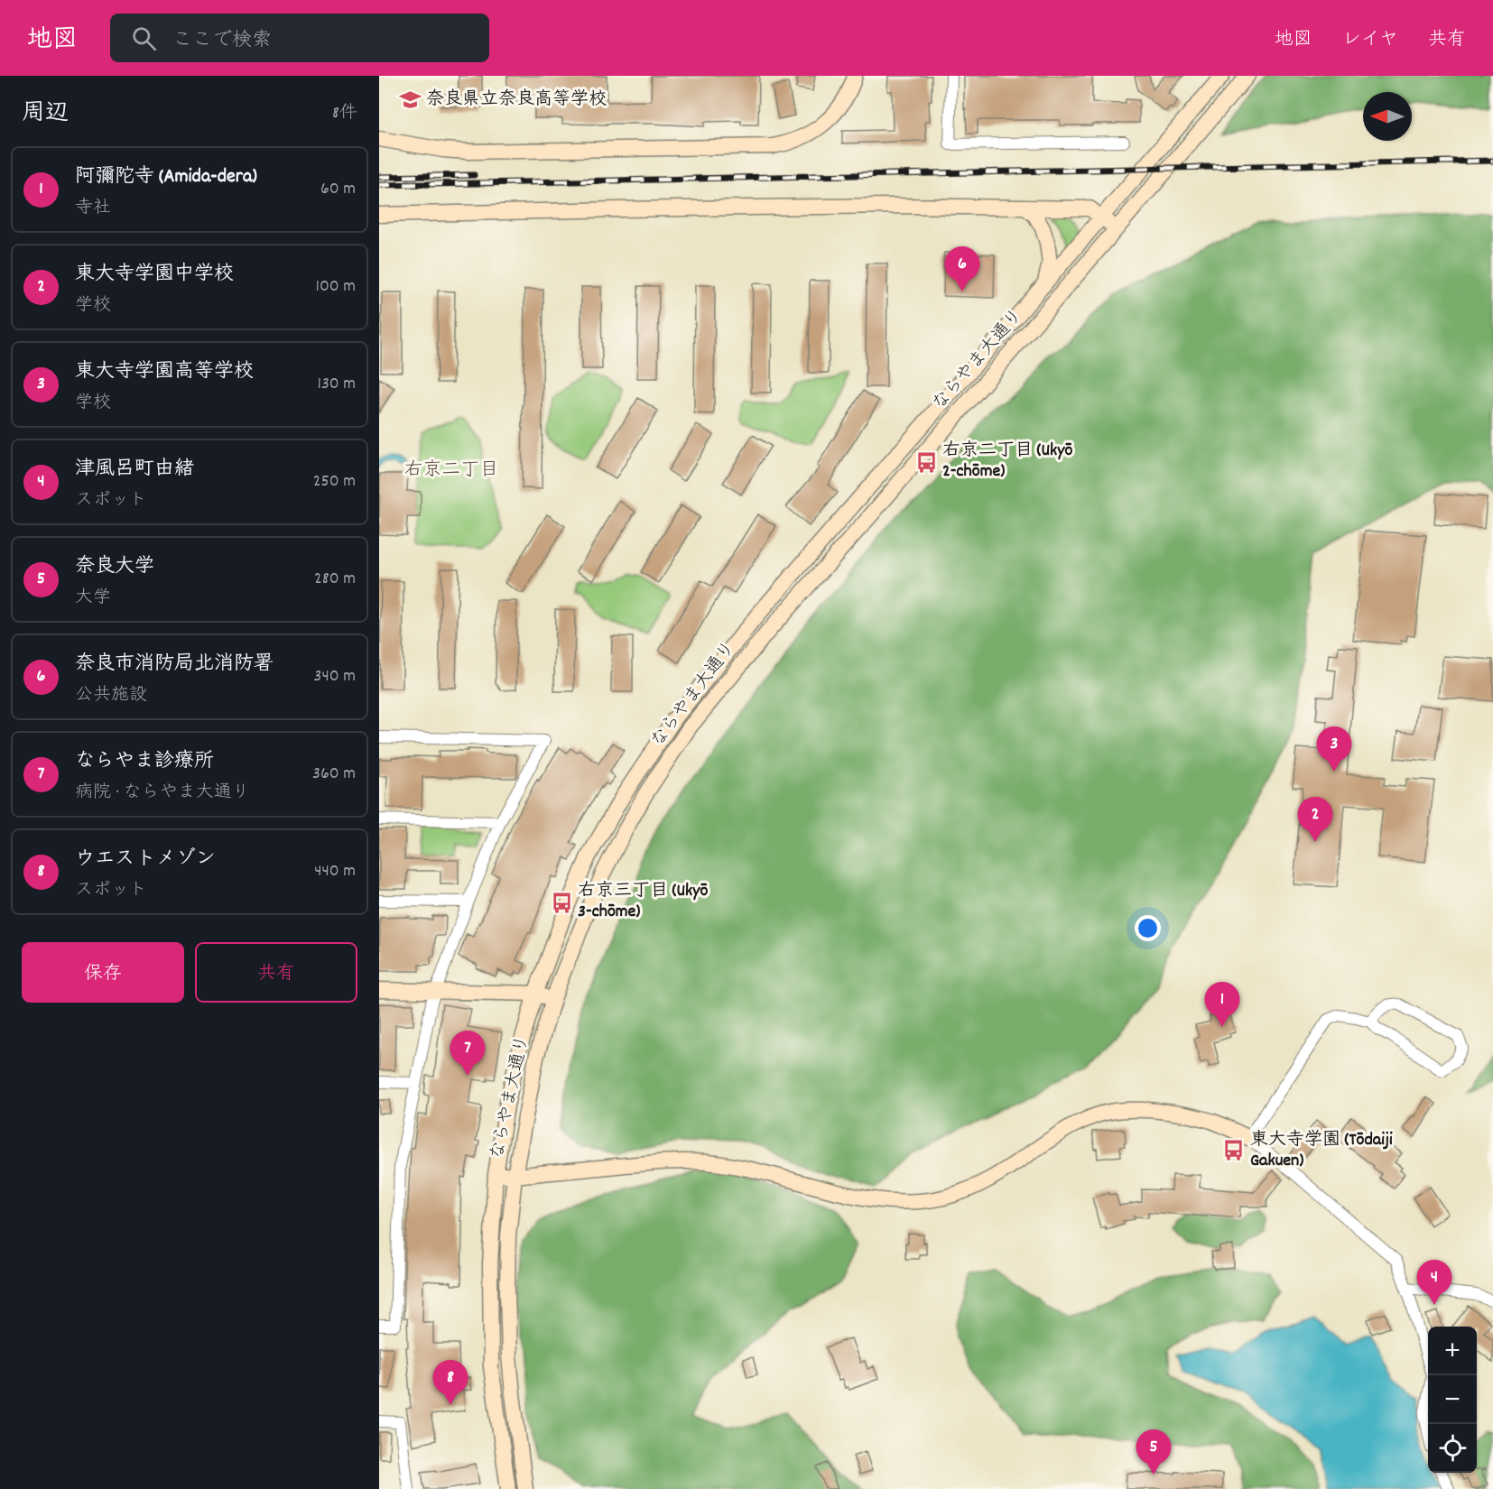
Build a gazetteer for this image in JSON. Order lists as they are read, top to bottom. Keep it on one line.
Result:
{"streets":{"street":["ならやま大通り"]},"districts":["右京二丁目"],"places":{"school or university":["奈良県立奈良高等学校"],"bus stop":["右京二丁目 (Ukyō 2-chōme)","右京三丁目 (Ukyō 3-chōme)","東大寺学園 (Tōdaiji Gakuen)"]},"north":"left","page":{"header":"地図","search":"ここで検索","nav":["地図","レイヤ","共有"],"heading":["周辺","8件"],"list":[{"mark":"1","name":"阿彌陀寺 (Amida-dera)","note":"寺社","value":"60 m"},{"mark":"2","name":"東大寺学園中学校","note":"学校","value":"100 m"},{"mark":"3","name":"東大寺学園高等学校","note":"学校","value":"130 m"},{"mark":"4","name":"津風呂町由緒","note":"スポット","value":"250 m"},{"mark":"5","name":"奈良大学","note":"大学","value":"280 m"},{"mark":"6","name":"奈良市消防局北消防署","note":"公共施設","value":"340 m"},{"mark":"7","name":"ならやま診療所","note":"病院 · ならやま大通り","value":"360 m"},{"mark":"8","name":"ウエストメゾン","note":"スポット","value":"440 m"}],"pins":["6","3","2","1","7","4","8","5"],"buttons":["保存","共有"],"map_buttons":["+","−"]}}
